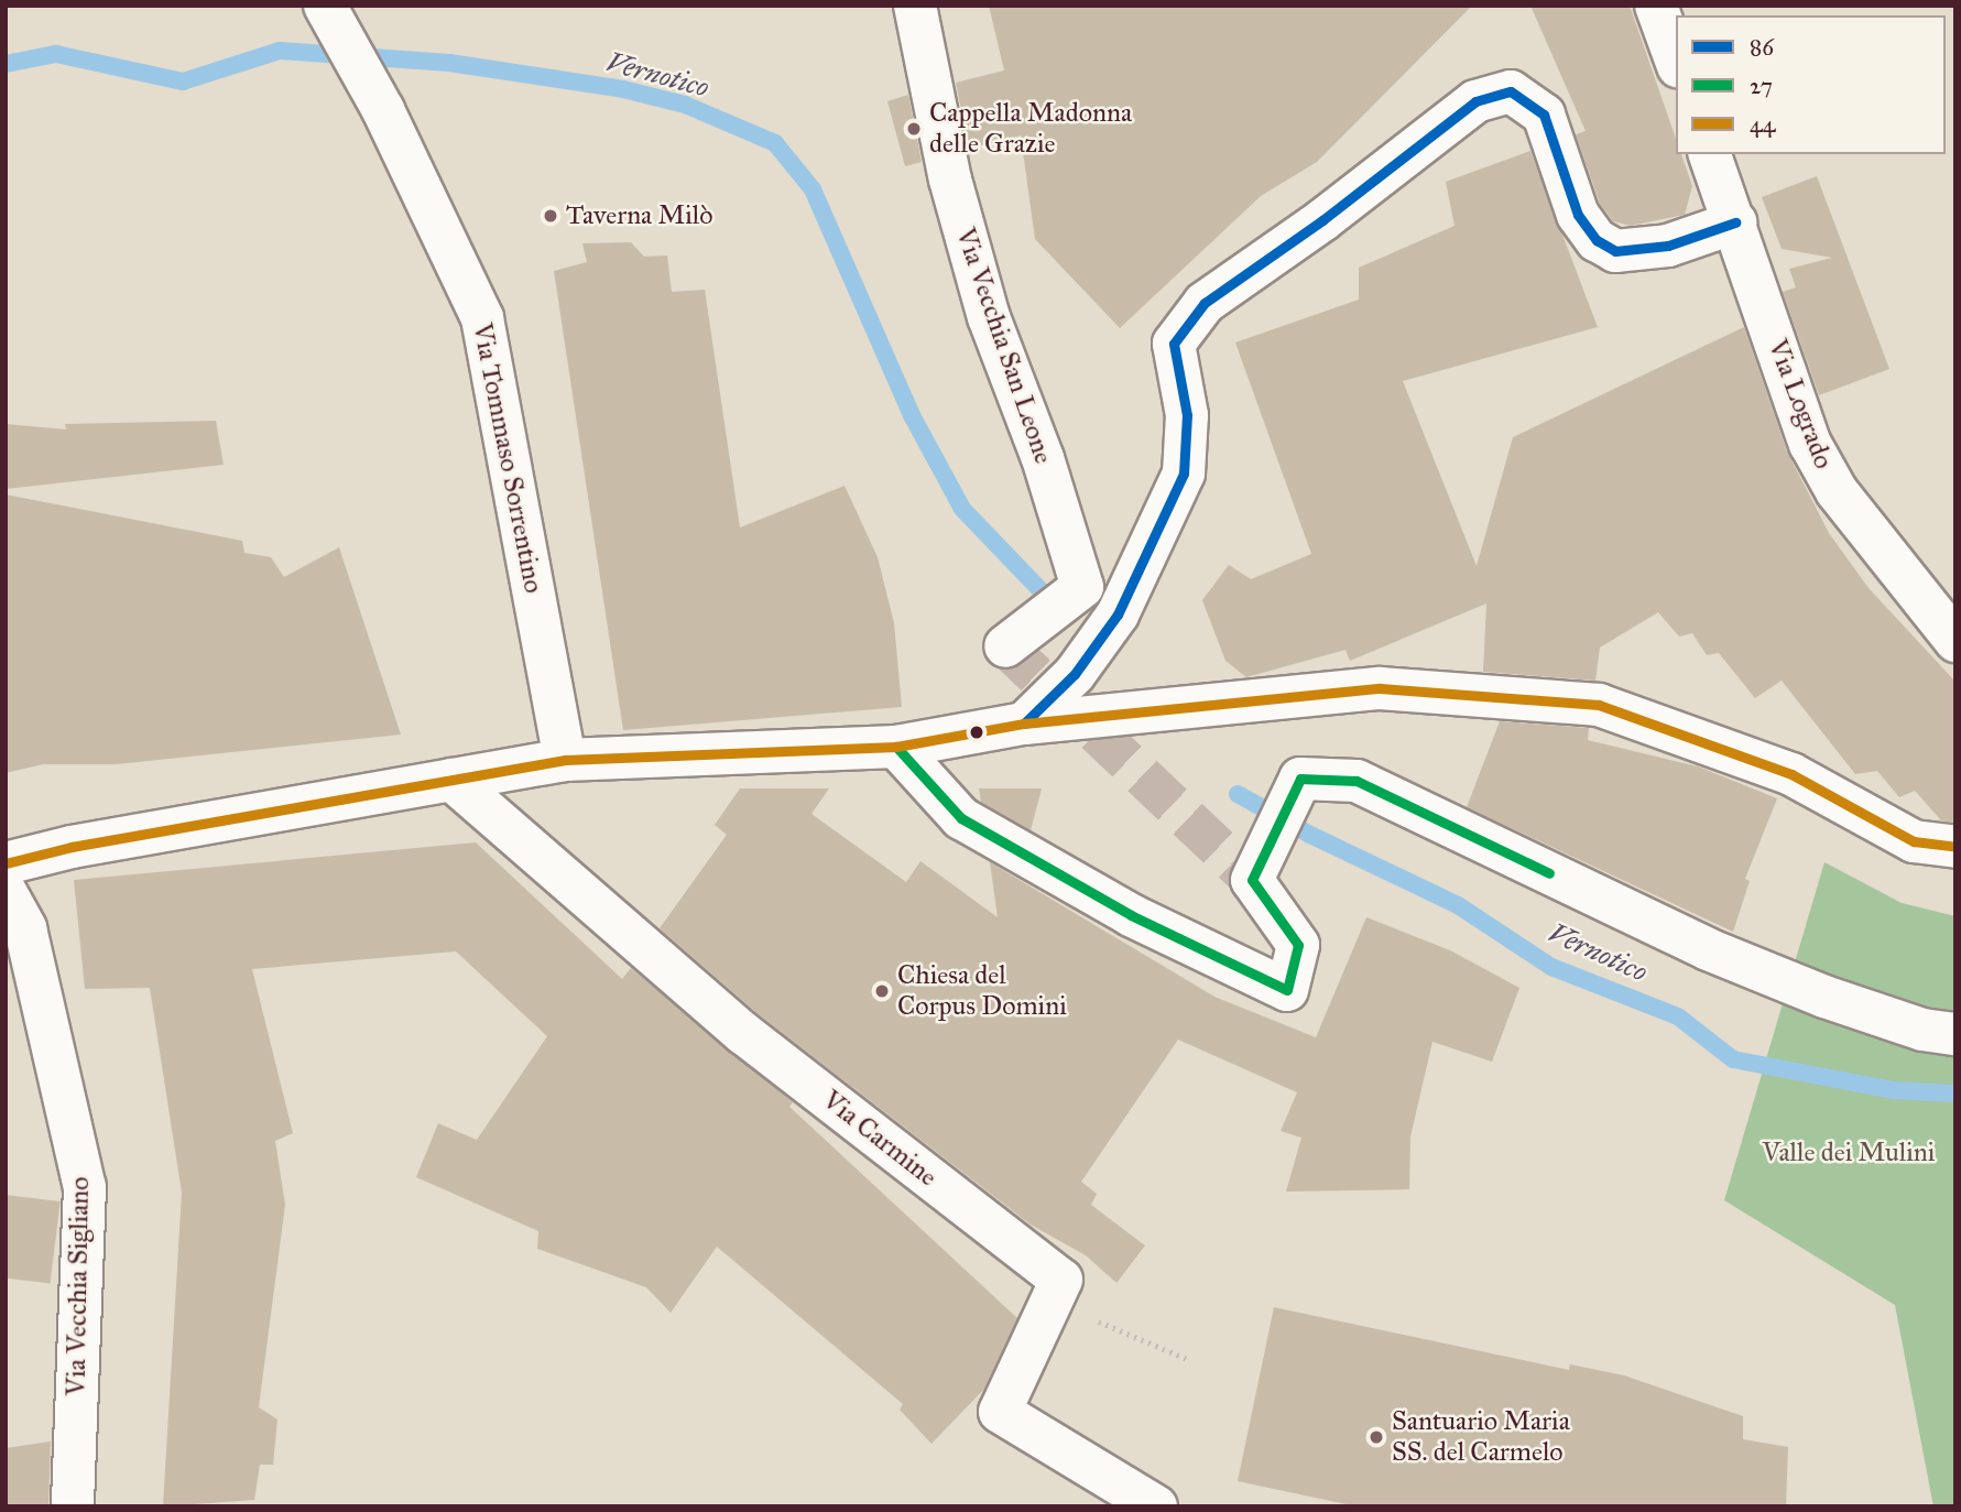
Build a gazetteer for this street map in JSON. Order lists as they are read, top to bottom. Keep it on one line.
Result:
{"streets":{"street":["Via Vecchia San Leone","Via Logrado","Via Tommaso Sorrentino","Via Carmine","Via Vecchia Sigliano"]},"water":["Vernotico"],"parks":["Valle dei Mulini"],"places":["Cappella Madonna delle Grazie","Taverna Milò","Chiesa del Corpus Domini","Santuario Maria SS. del Carmelo"],"lines":["transit line 86","transit line 44","transit line 27"],"legend":["86","27","44"]}
